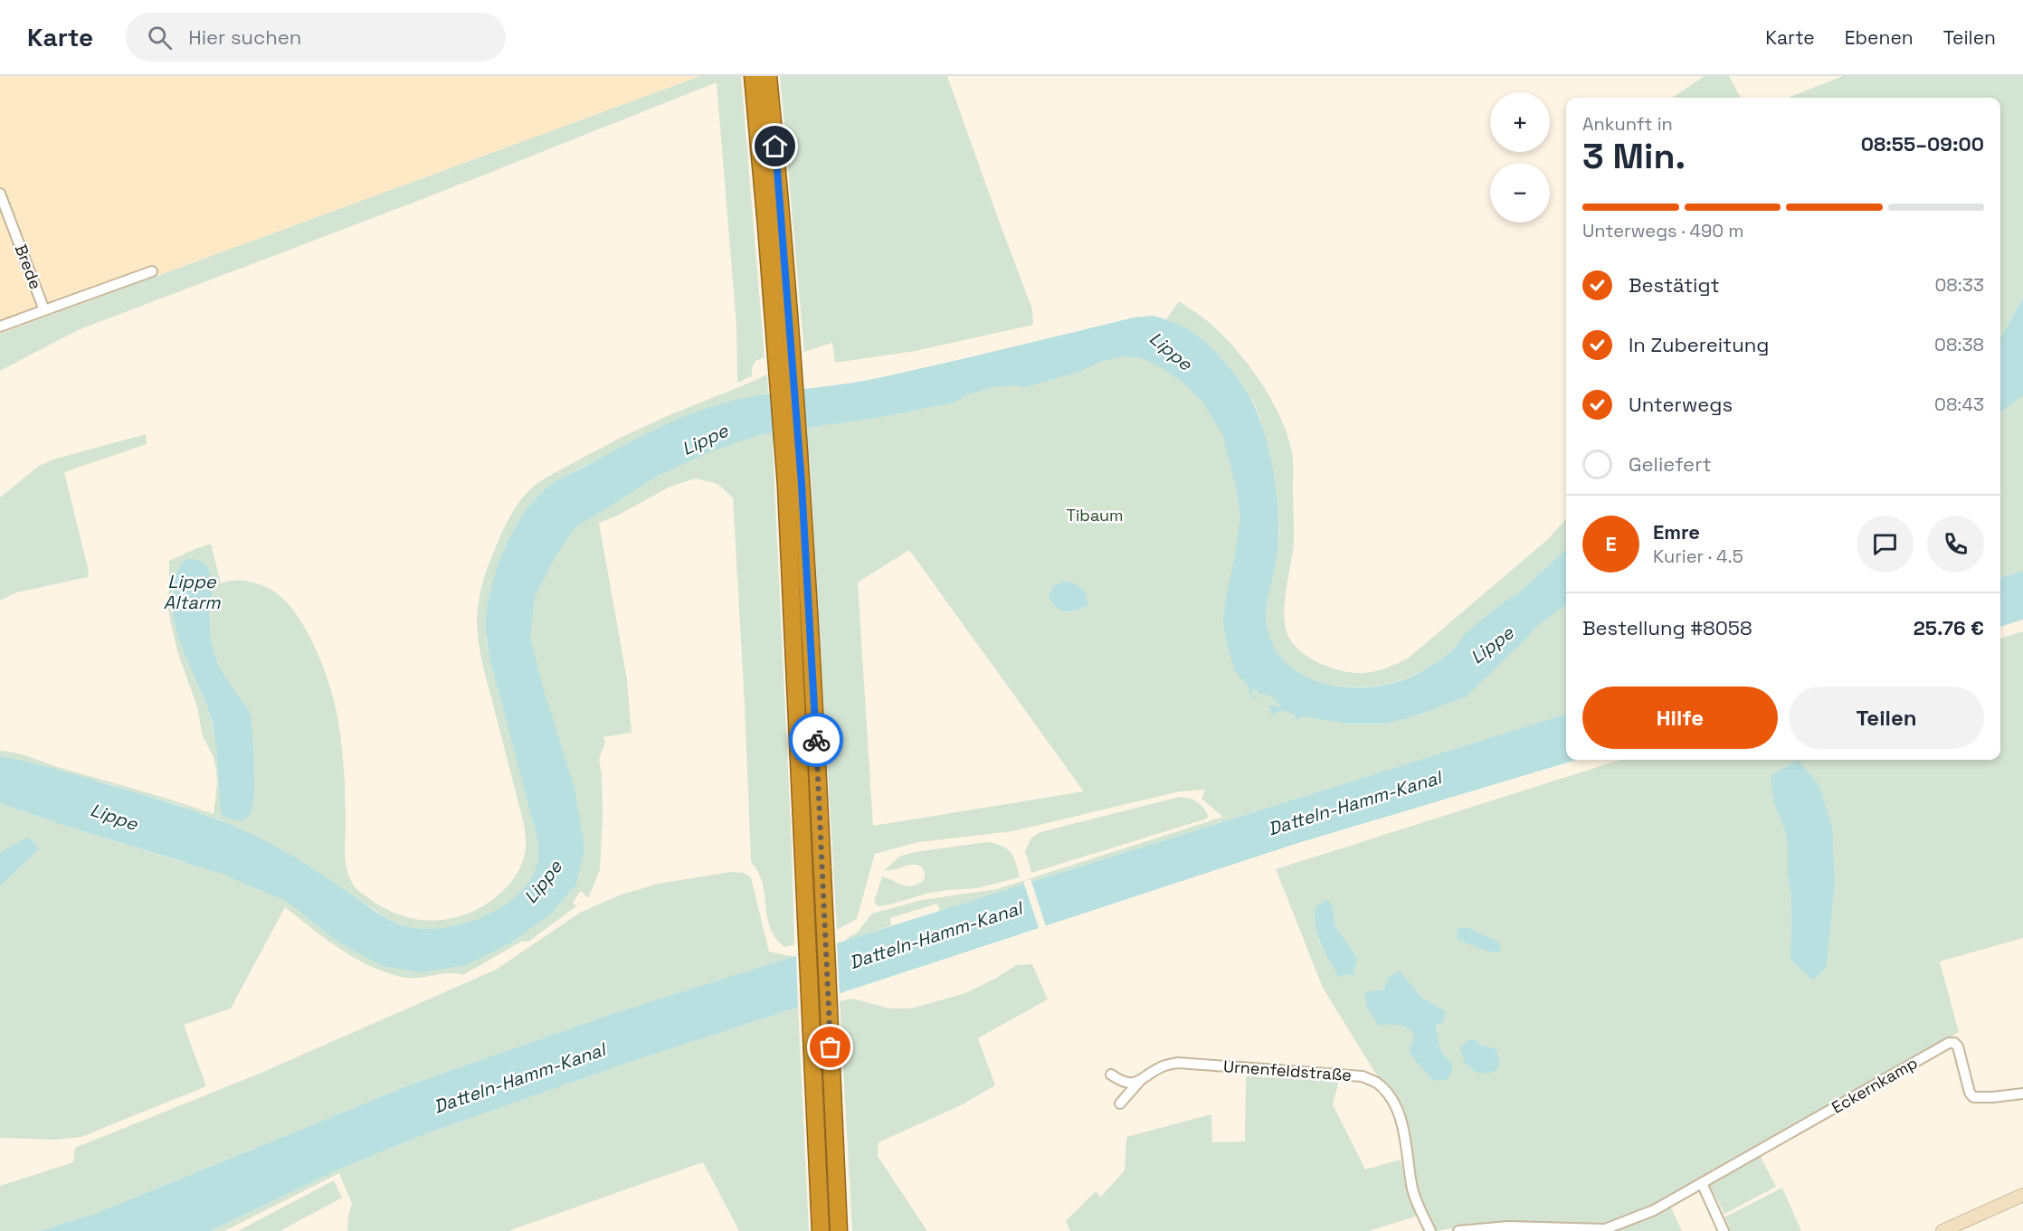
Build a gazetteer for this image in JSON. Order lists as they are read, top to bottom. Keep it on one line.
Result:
{"streets":{"street":["Brede","Urnenfeldstraße","Eckernkamp"]},"water":["Lippe","Lippe Altarm","Datteln-Hamm-Kanal"],"parks":["Tibaum"],"page":{"header":"Karte","search":"Hier suchen","nav":["Karte","Ebenen","Teilen"],"map_buttons":["+","−"],"heading":["3 Min.","Ankunft in","08:55–09:00"],"panel":["Emre","Kurier · 4.5","Bestellung #8058","25.76 €"],"bar":"Unterwegs · 490 m","list":[["Bestätigt","08:33"],["In Zubereitung","08:38"],["Unterwegs","08:43"],"Geliefert"],"round":"E","buttons":["Hilfe","Teilen"]}}
